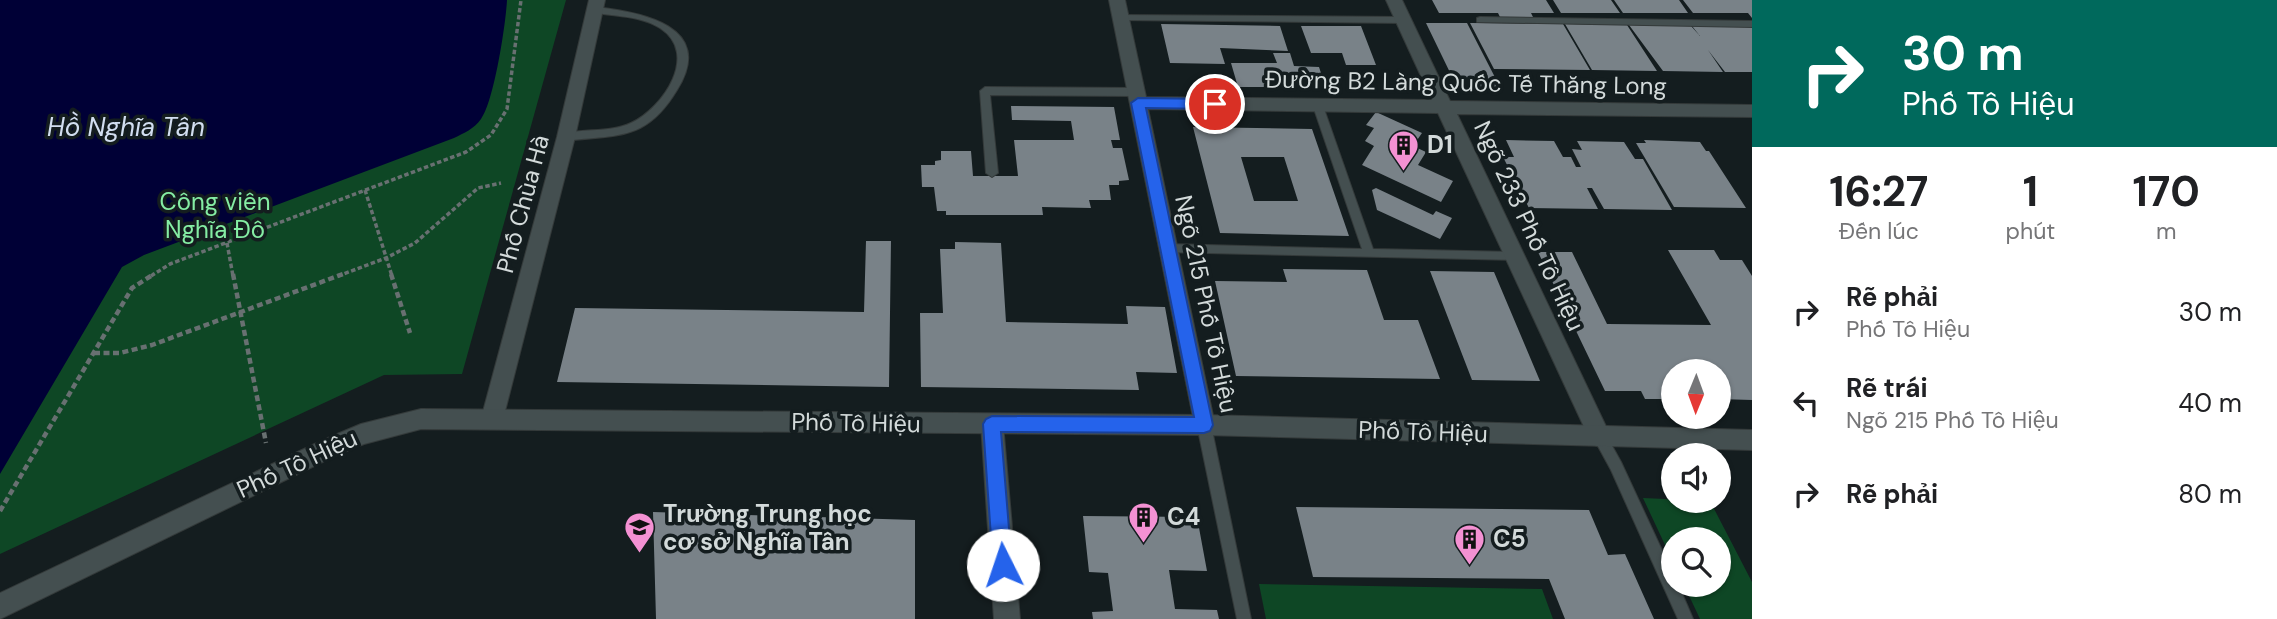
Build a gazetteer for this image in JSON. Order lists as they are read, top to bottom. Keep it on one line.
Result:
{"streets":{"street":["Đường B2 Làng Quốc Tế Thăng Long","Phố Chùa Hà","Ngõ 233 Phố Tô Hiệu","Ngõ 215 Phố Tô Hiệu","Phố Tô Hiệu"]},"crossings":[["Đường B2 Làng Quốc Tế Thăng Long","Ngõ 233 Phố Tô Hiệu"],["Đường B2 Làng Quốc Tế Thăng Long","Ngõ 215 Phố Tô Hiệu"],["Phố Chùa Hà","Phố Tô Hiệu"],["Ngõ 233 Phố Tô Hiệu","Phố Tô Hiệu"],["Ngõ 215 Phố Tô Hiệu","Phố Tô Hiệu"]],"water":["Hồ Nghĩa Tân"],"parks":["Công viên Nghĩa Đô"],"places":{"building":["D1","C4","C5"],"school or university":["Trường Trung học cơ sở Nghĩa Tân"]},"north":"bottom","page":{"turn":["30 m","Phố Tô Hiệu"],"eta":["16:27","Đến lúc","1","phút","170","m"],"list":[{"name":"Rẽ phải","note":"Phố Tô Hiệu","value":"30 m"},{"name":"Rẽ trái","note":"Ngõ 215 Phố Tô Hiệu","value":"40 m"},{"name":"Rẽ phải","value":"80 m"}]}}
